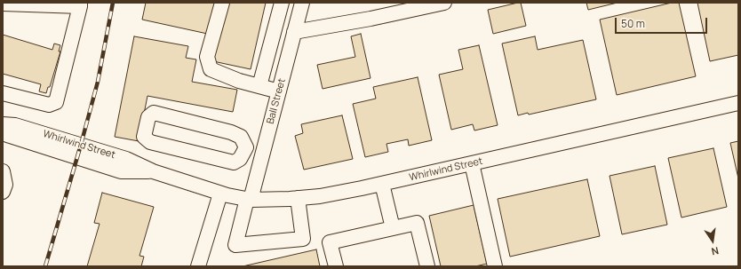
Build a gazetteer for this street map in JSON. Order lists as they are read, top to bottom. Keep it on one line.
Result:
{"streets":{"street":["Ball Street","Whirlwind Street"]},"crossings":[["Ball Street","Whirlwind Street"]],"scale_bar":"50 m","north":"bottom"}
